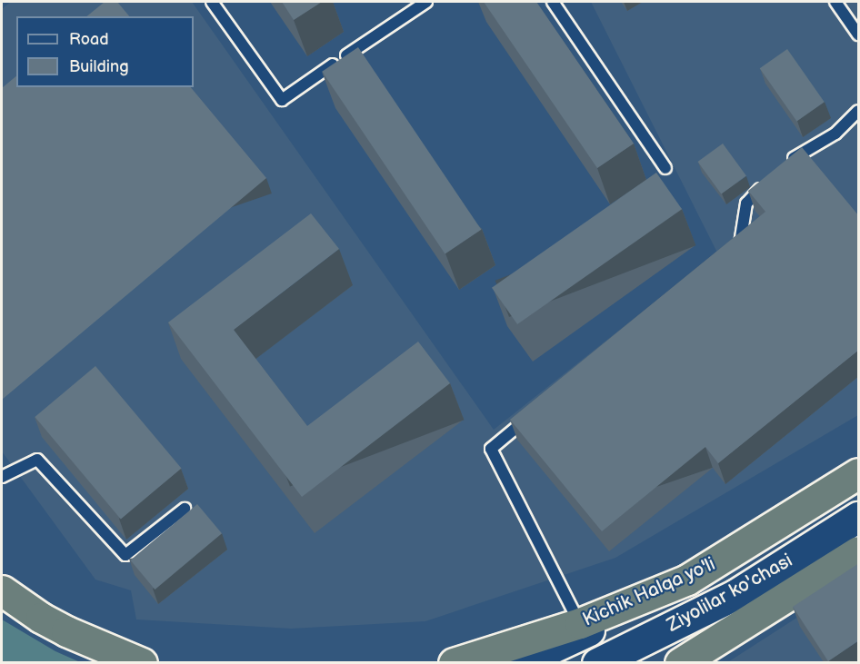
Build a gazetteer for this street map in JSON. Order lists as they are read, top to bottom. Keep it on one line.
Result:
{"streets":{"highway":["Kichik Halqa yo'li"],"main road":["Ziyolilar ko'chasi"]},"legend":["Road","Building"]}
